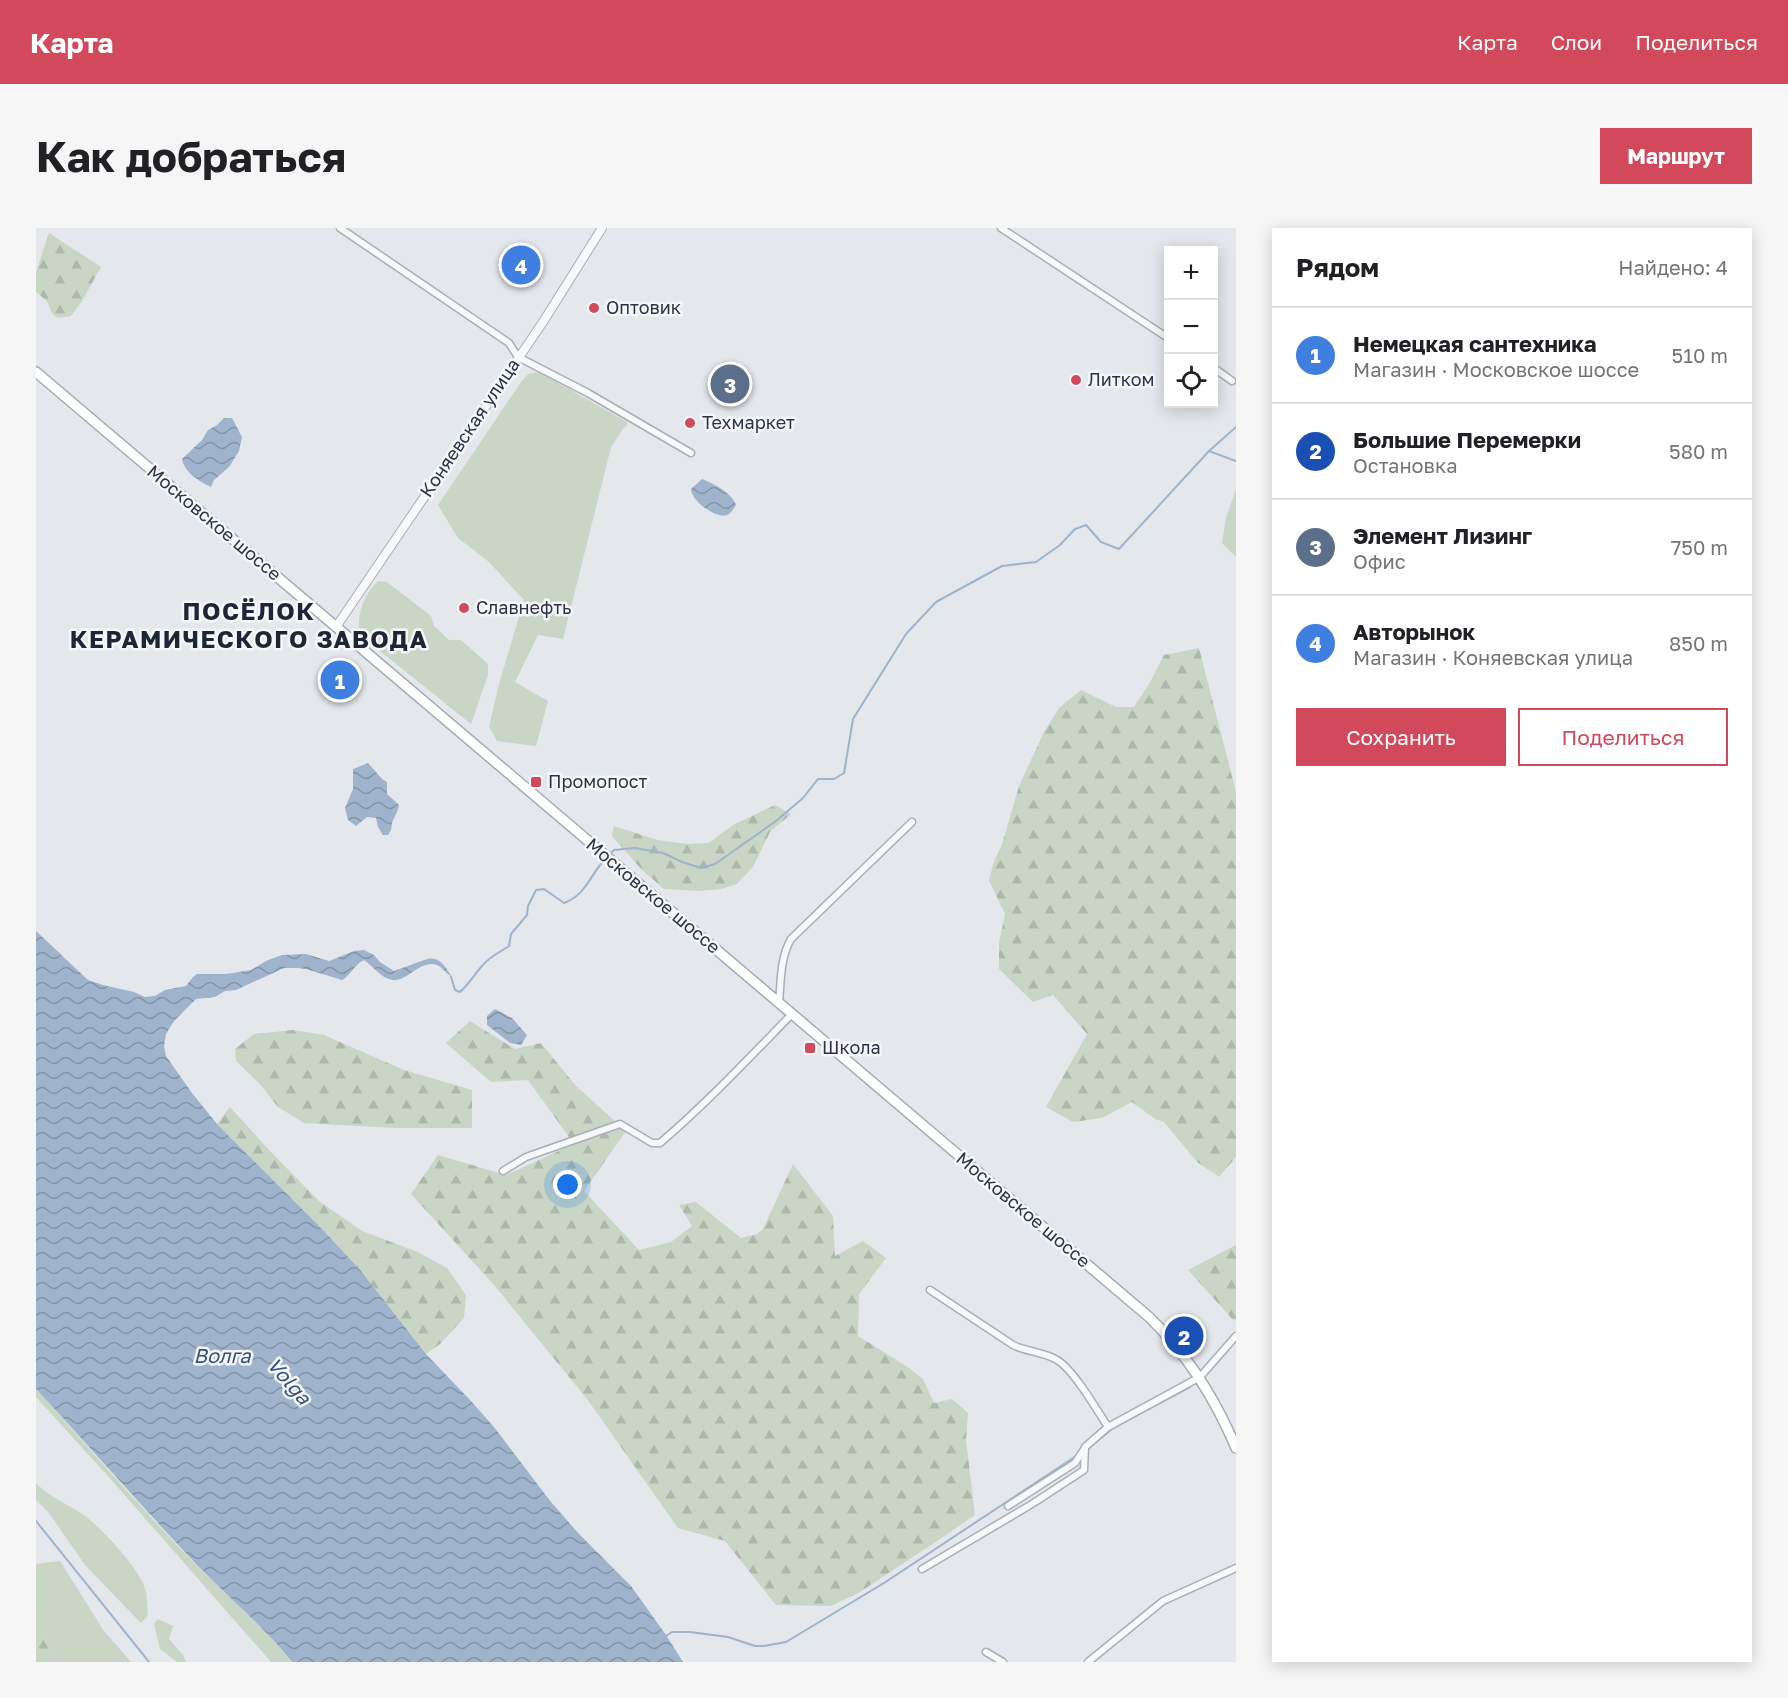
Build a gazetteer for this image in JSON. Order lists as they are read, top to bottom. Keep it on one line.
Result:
{"streets":{"main road":["Московское шоссе"],"street":["Коняевская улица"]},"crossings":[["Коняевская улица","Московское шоссе"]],"districts":["ПОСЁЛОК КЕРАМИЧЕСКОГО ЗАВОДА"],"water":["Волга","Volga"],"places":{"other":["Оптовик","Литком","Техмаркет","Славнефть"],"transit":["Промопост","Школа"]},"page":{"header":"Карта","nav":["Карта","Слои","Поделиться"],"buttons":["Маршрут",["Сохранить","Поделиться"]],"title":"Как добраться","heading":["Рядом","Найдено: 4"],"pins":["4","3","1","2"],"map_buttons":["+","−"],"list":[{"mark":"1","name":"Немецкая сантехника","note":"Магазин · Московское шоссе","value":"510 m"},{"mark":"2","name":"Большие Перемерки","note":"Остановка","value":"580 m"},{"mark":"3","name":"Элемент Лизинг","note":"Офис","value":"750 m"},{"mark":"4","name":"Авторынок","note":"Магазин · Коняевская улица","value":"850 m"}]}}
